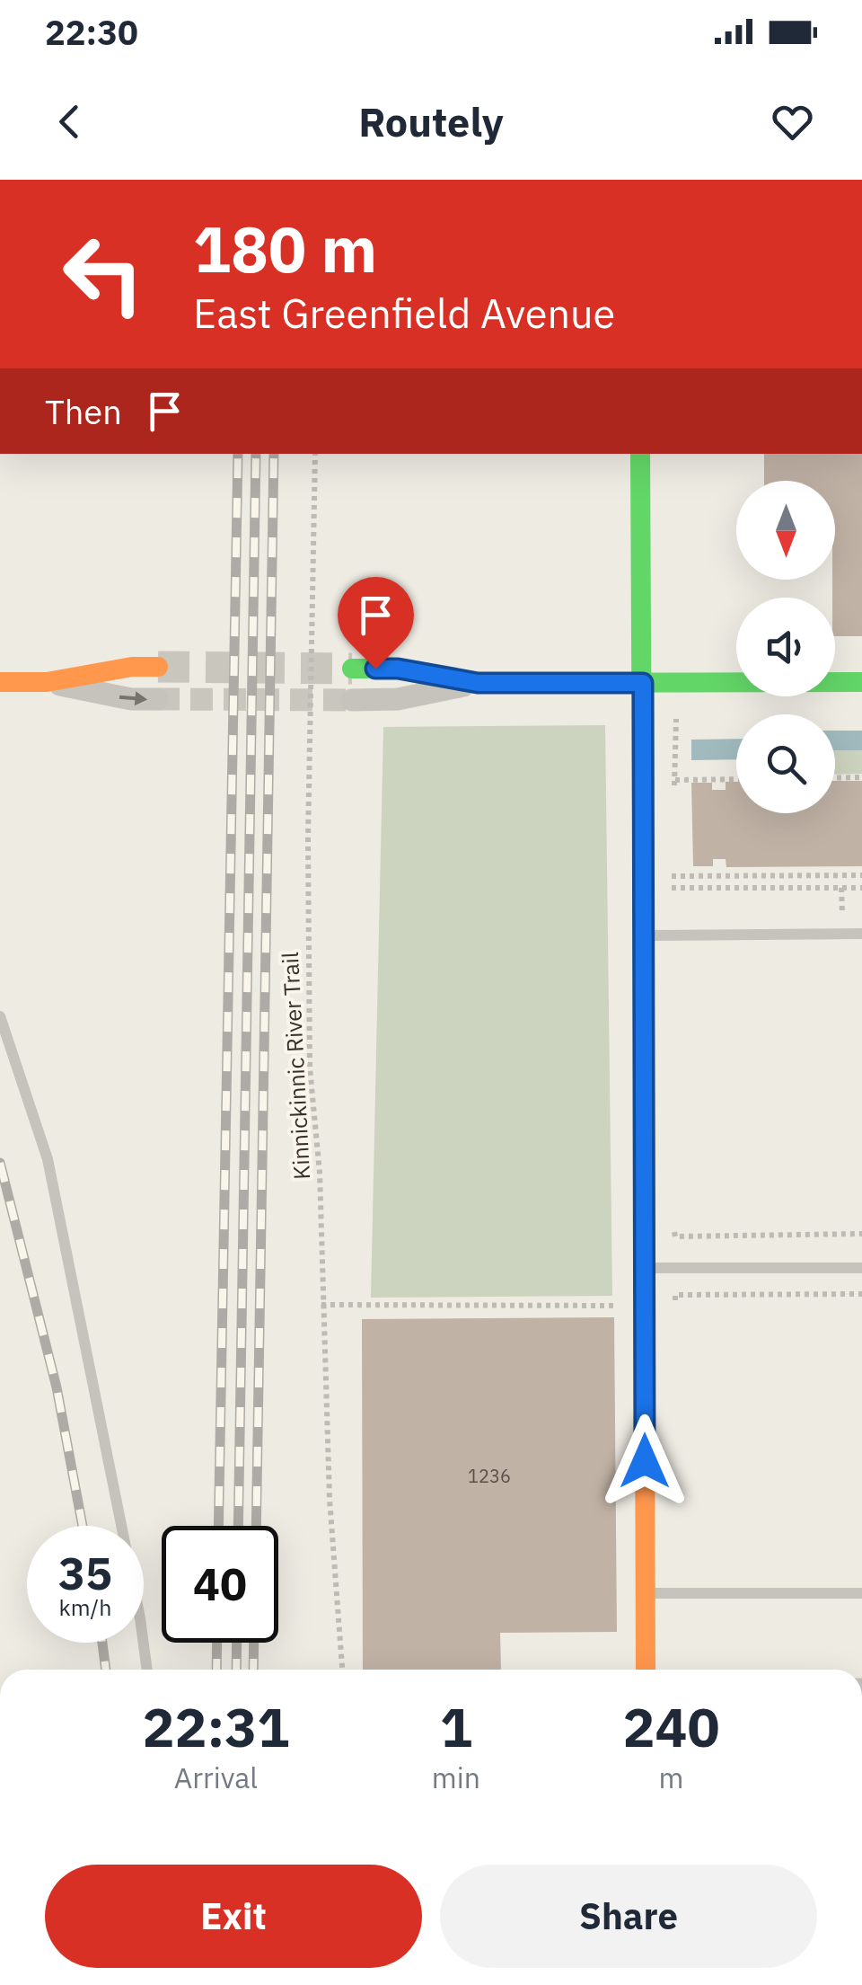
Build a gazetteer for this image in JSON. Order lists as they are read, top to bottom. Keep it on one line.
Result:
{"streets":{"path":["Kinnickinnic River Trail"]},"house_numbers":["1236"],"north":"bottom","page":{"status":"22:30","header":"Routely","turn":["180 m","East Greenfield Avenue"],"then":"Then","speed":"35 km/h","limit":"40","eta":["22:31","Arrival","1","min","240","m"],"buttons":["Exit","Share"]}}
